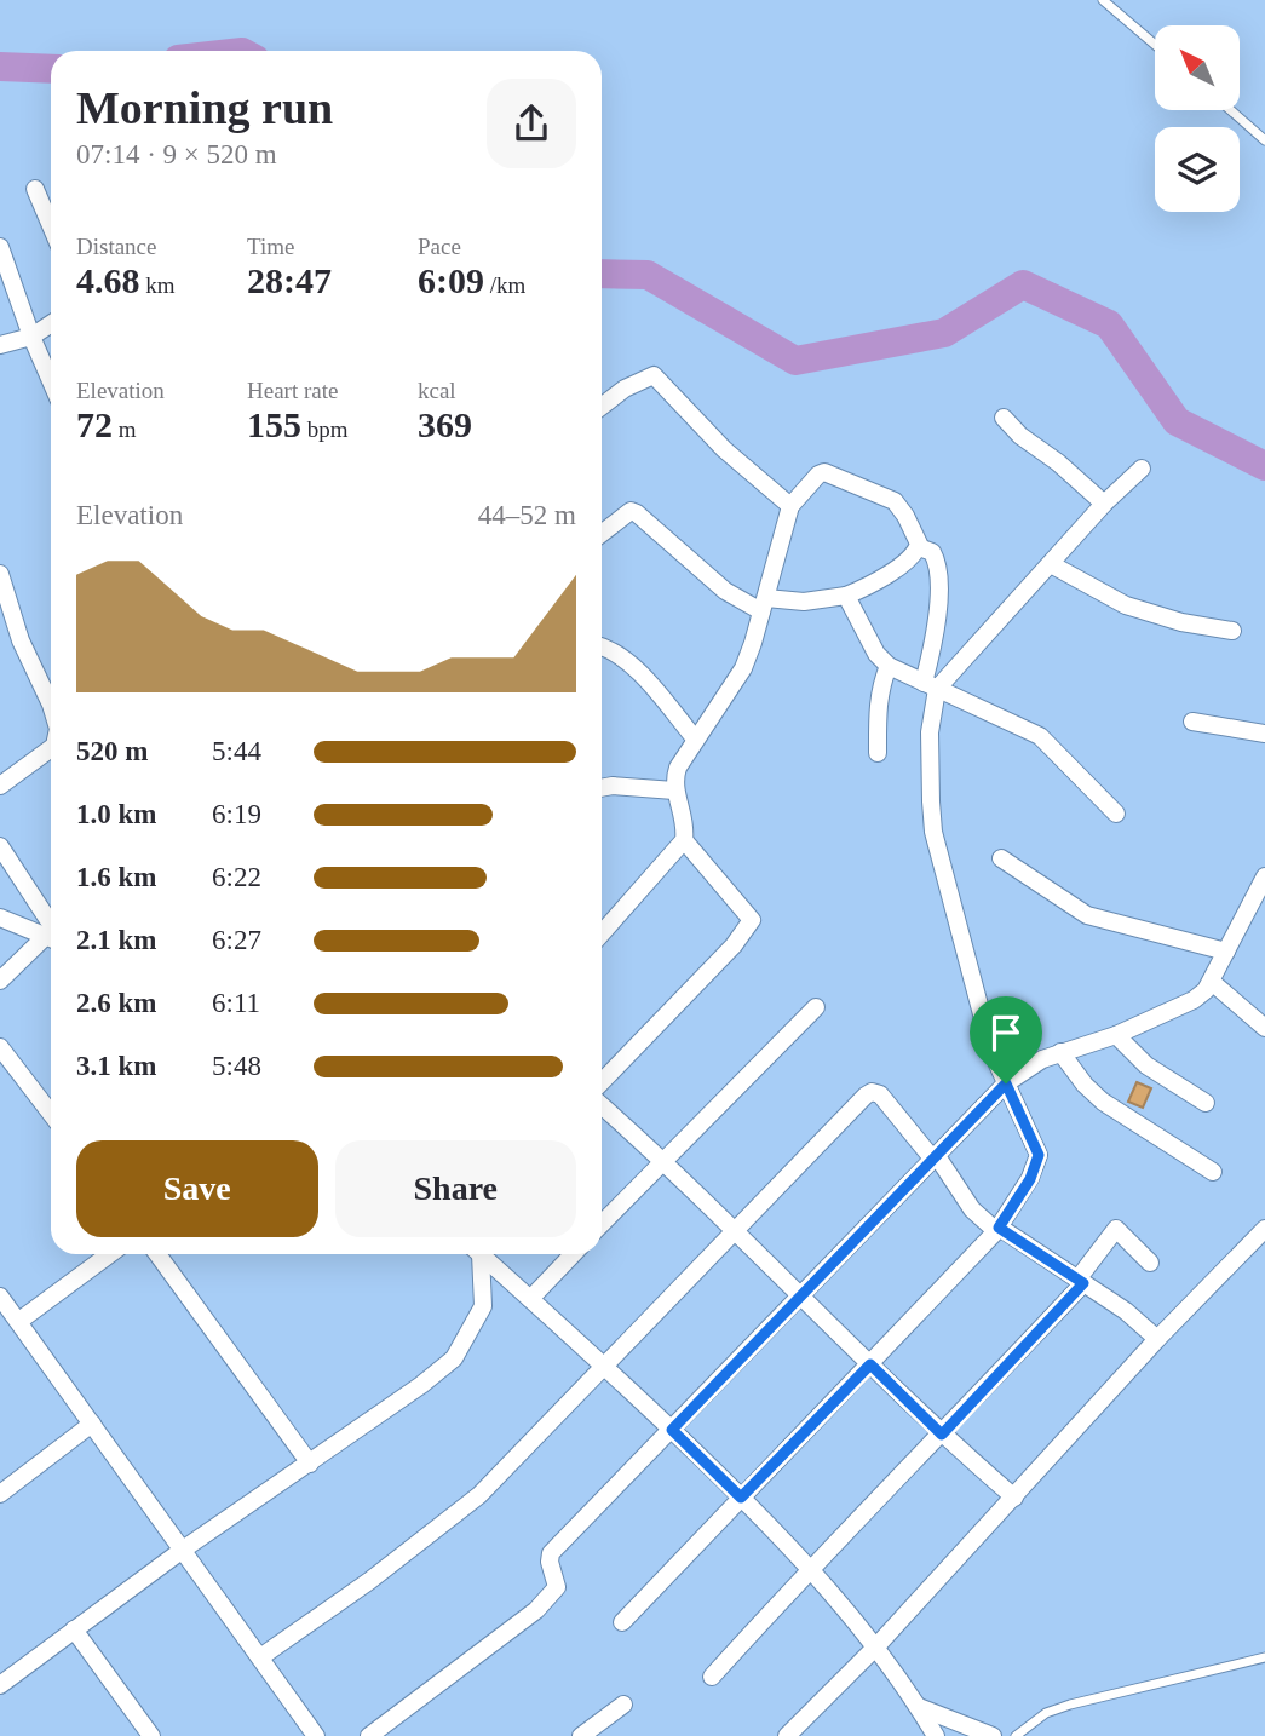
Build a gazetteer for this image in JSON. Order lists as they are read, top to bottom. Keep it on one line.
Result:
{"north":"top left","page":{"heading":["Morning run","07:14 · 9 × 520 m"],"stats":[["Distance","4.68 km"],["Time","28:47"],["Pace","6:09 /km"],["Elevation","72 m"],["Heart rate","155 bpm"],["kcal","369"]],"chart":["Elevation","44–52 m"],"list":[{"name":"520 m","note":"5:44"},{"name":"1.0 km","note":"6:19"},{"name":"1.6 km","note":"6:22"},{"name":"2.1 km","note":"6:27"},{"name":"2.6 km","note":"6:11"},{"name":"3.1 km","note":"5:48"}],"buttons":["Save","Share"]}}
